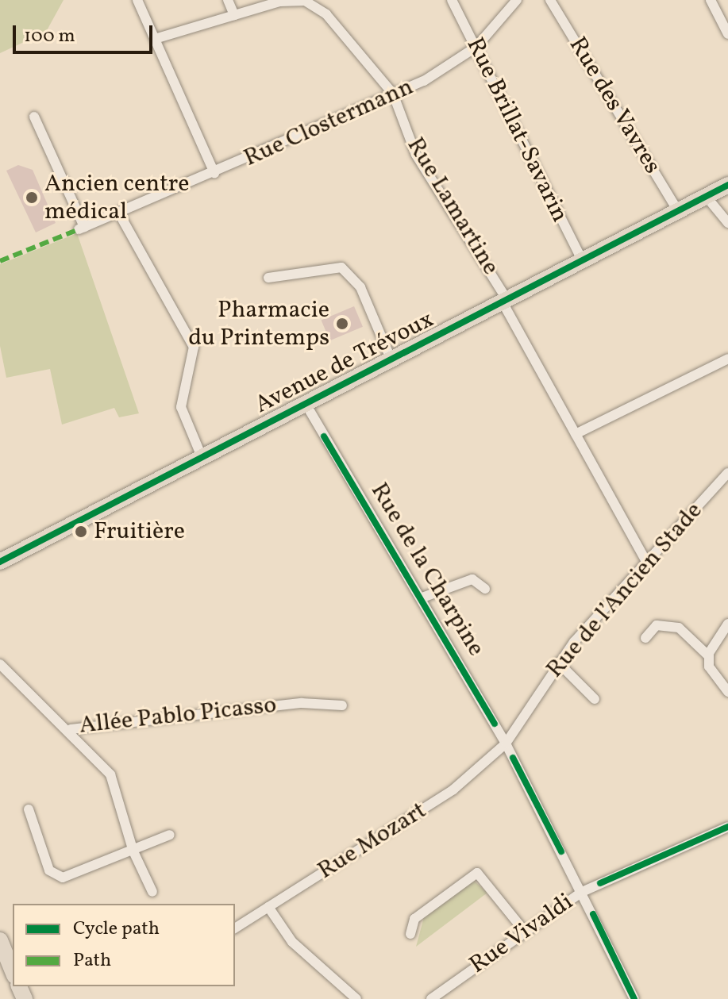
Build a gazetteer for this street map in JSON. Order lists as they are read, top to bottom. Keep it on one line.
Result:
{"streets":{"main road":["Avenue de Trévoux"],"street":["Rue des Vavres","Rue Clostermann","Rue Brillat-Savarin","Rue Lamartine","Rue de la Charpine","Rue de l’Ancien Stade","Allée Pablo Picasso","Rue Mozart","Rue Vivaldi"]},"crossings":[["Rue des Vavres","Avenue de Trévoux"],["Rue Clostermann","Rue Brillat-Savarin"],["Rue Clostermann","Rue Lamartine"],["Rue Brillat-Savarin","Avenue de Trévoux"],["Rue Lamartine","Avenue de Trévoux"],["Rue Lamartine","Rue de l’Ancien Stade"],["Avenue de Trévoux","Rue de la Charpine"],["Rue de la Charpine","Rue de l’Ancien Stade"],["Rue de la Charpine","Rue Mozart"],["Rue de la Charpine","Rue Vivaldi"],["Rue de l’Ancien Stade","Rue Mozart"]],"places":["Ancien centre médical","Pharmacie du Printemps","Fruitière"],"legend":["Cycle path","Path"],"scale_bar":"100 m"}
